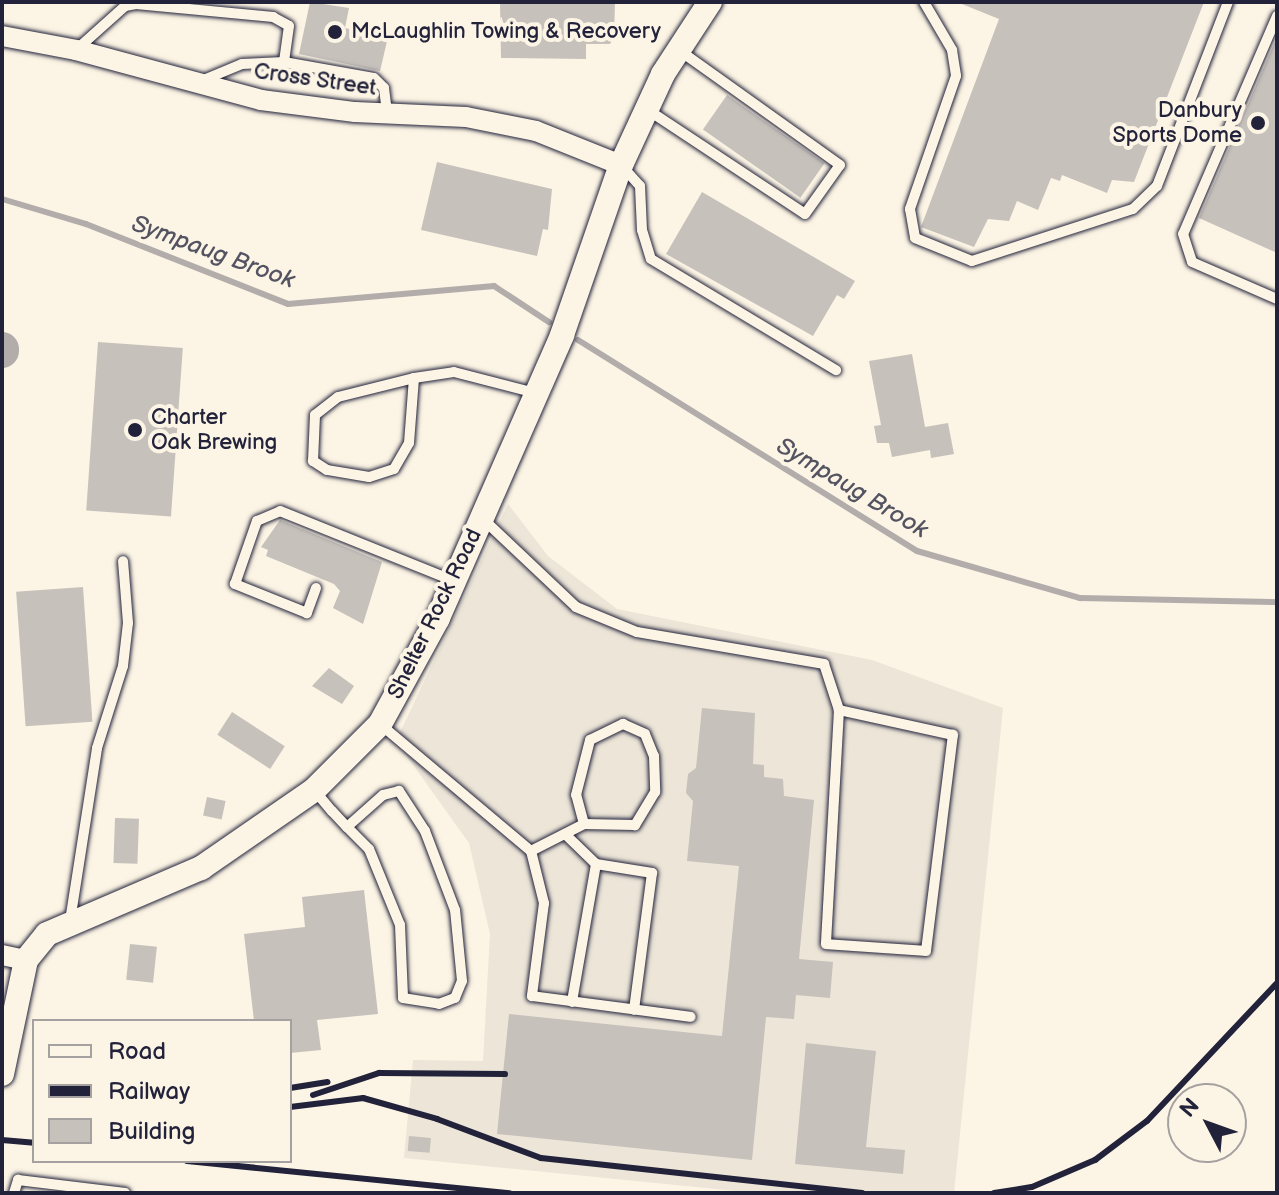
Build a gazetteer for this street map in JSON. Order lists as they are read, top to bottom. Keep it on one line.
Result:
{"streets":{"street":["Cross Street","Shelter Rock Road"]},"crossings":[["Cross Street","Shelter Rock Road"]],"water":["Sympaug Brook"],"places":["McLaughlin Towing & Recovery","Danbury Sports Dome","Charter Oak Brewing"],"legend":["Road","Railway","Building"],"north":"top left"}
